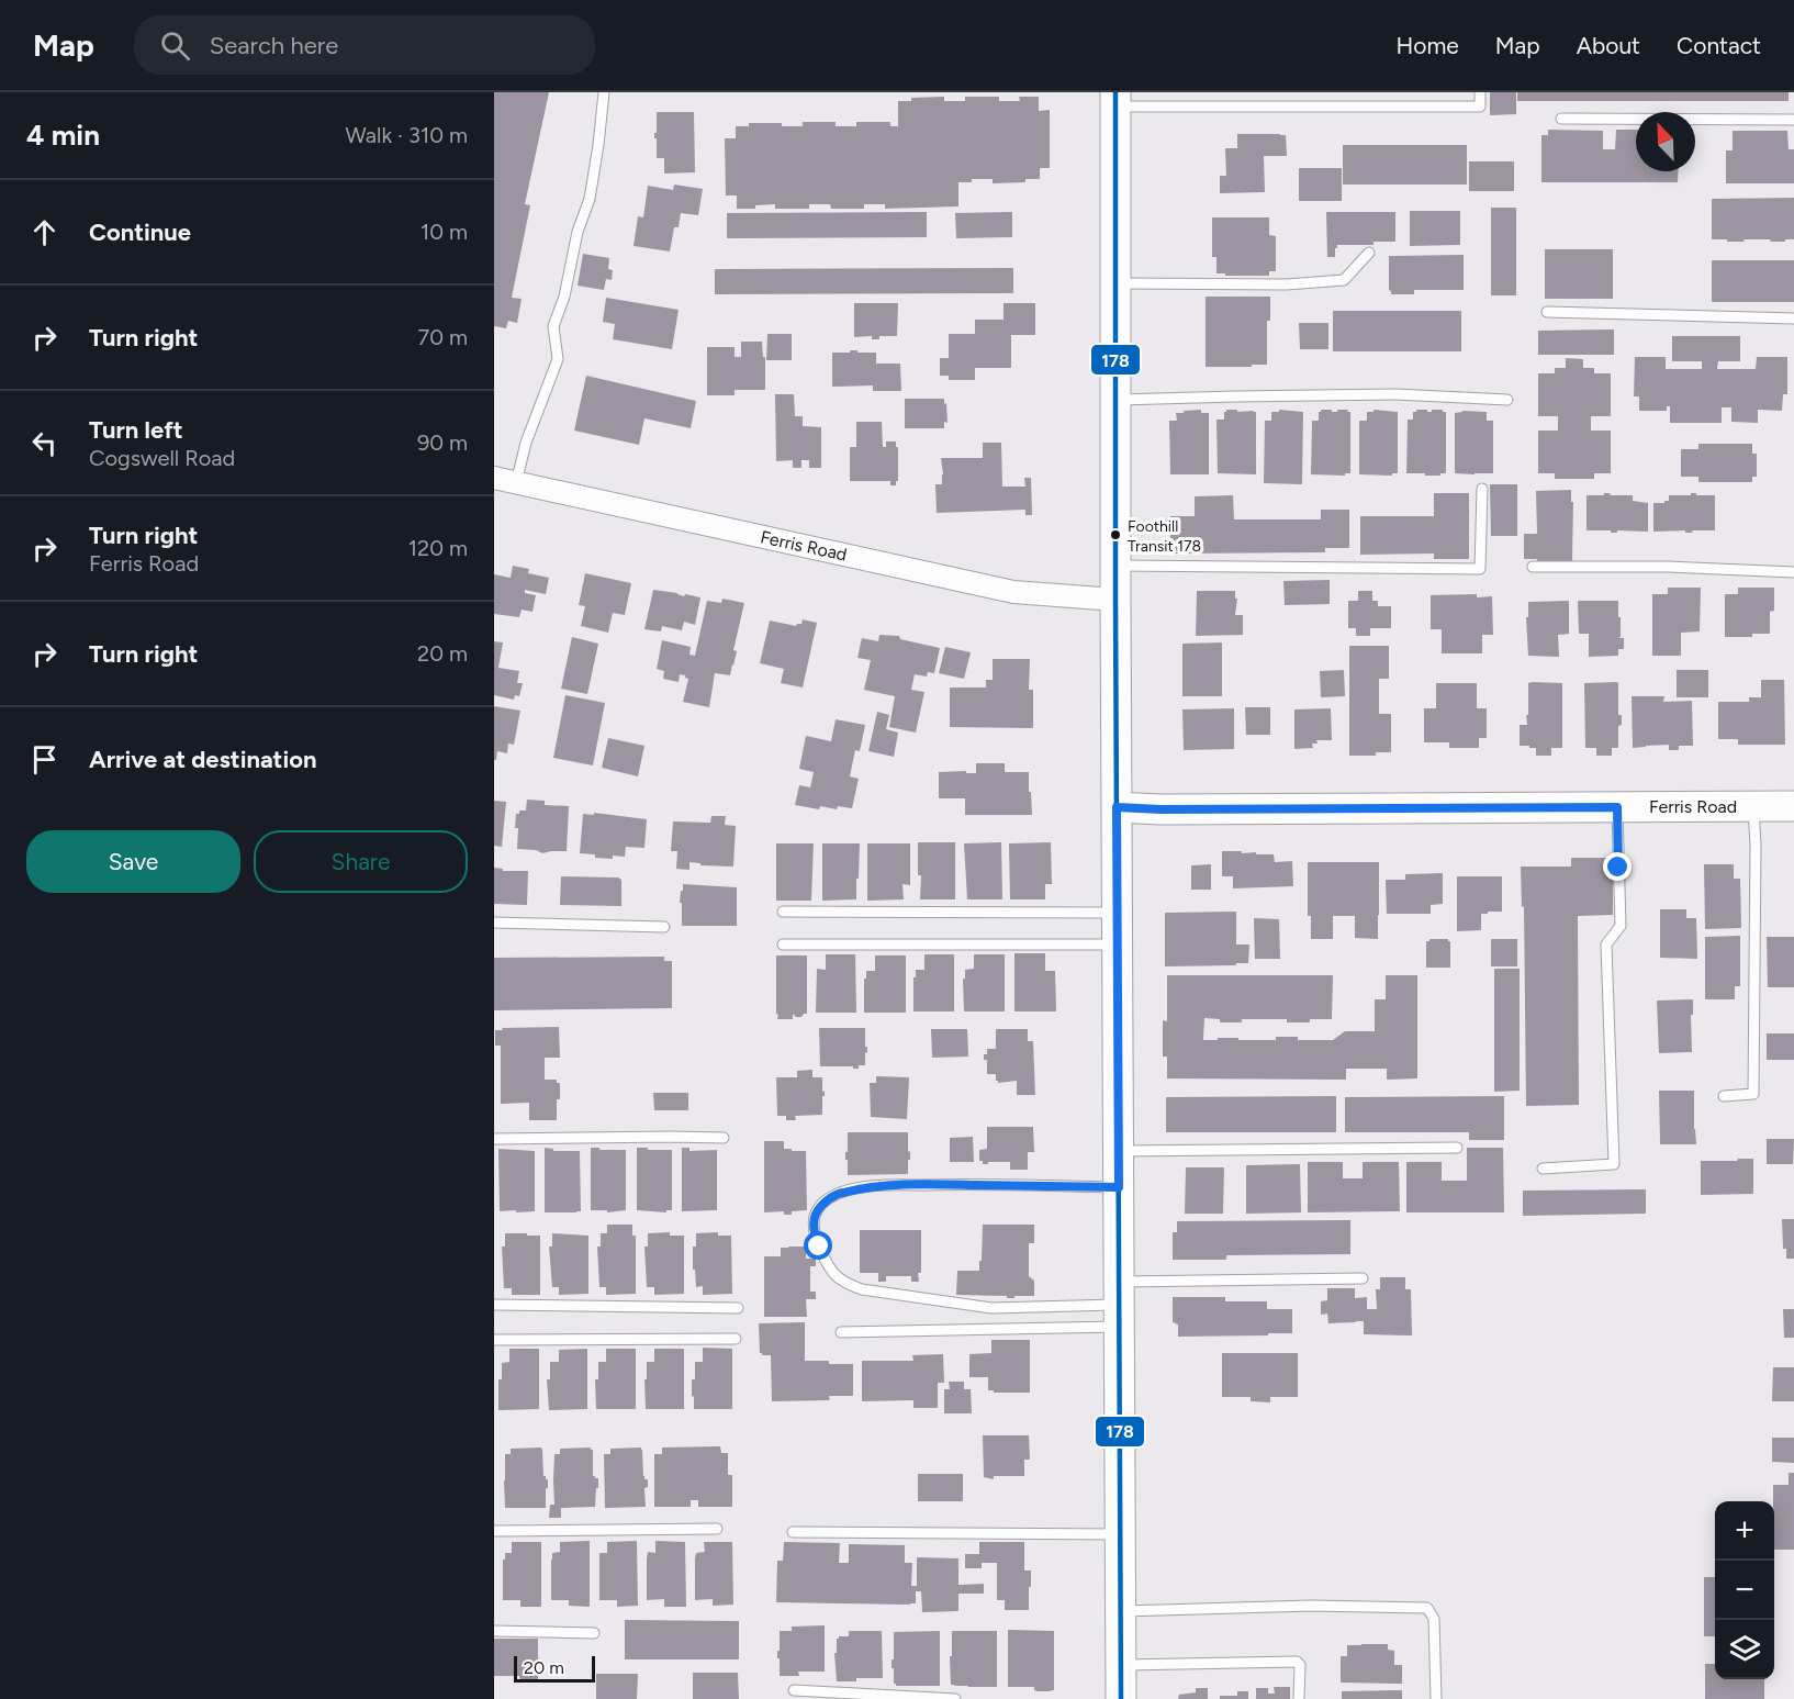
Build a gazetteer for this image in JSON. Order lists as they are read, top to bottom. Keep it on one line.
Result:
{"streets":{"street":["Ferris Road"]},"places":["Foothill Transit 178"],"lines":["transit line 178"],"scale_bar":"20 m","north":"top left","page":{"header":"Map","search":"Search here","nav":["Home","Map","About","Contact"],"heading":["4 min","Walk · 310 m"],"list":[["Continue","10 m"],["Turn right","70 m"],["Turn left","Cogswell Road","90 m"],["Turn right","Ferris Road","120 m"],["Turn right","20 m"],"Arrive at destination"],"buttons":["Save","Share"],"map_buttons":["+","−"],"scale":"20 m"}}
